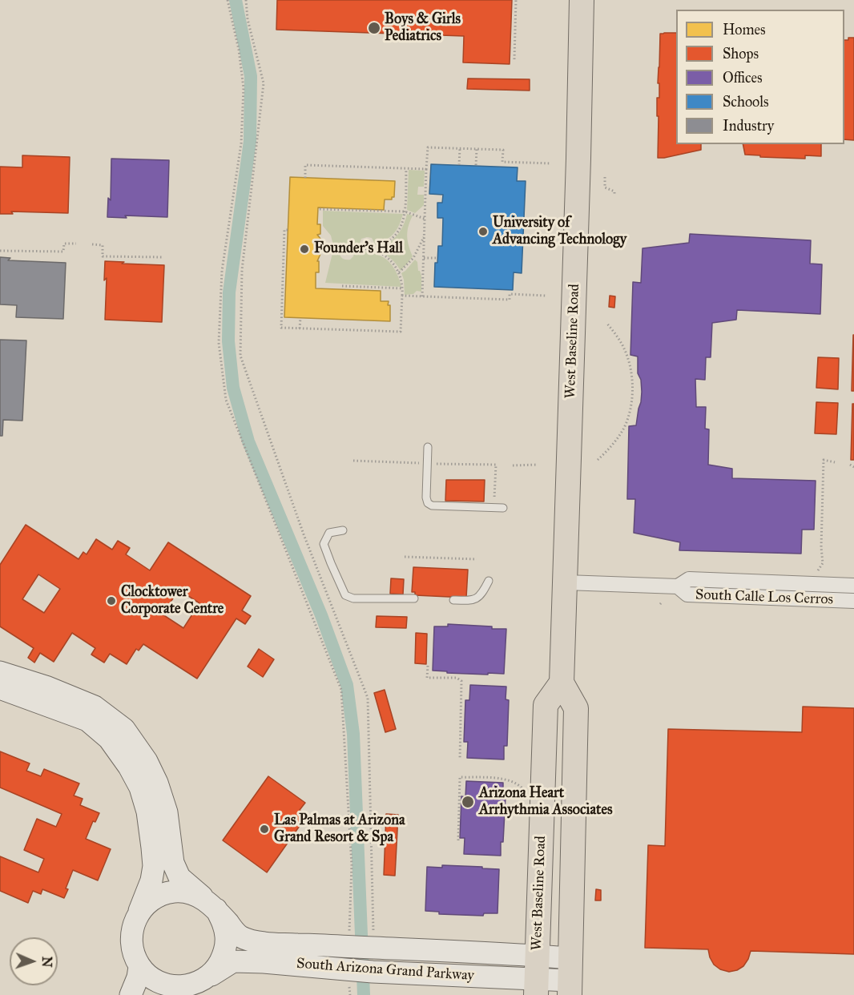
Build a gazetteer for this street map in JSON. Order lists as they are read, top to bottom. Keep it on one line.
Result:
{"streets":{"main road":["West Baseline Road"],"street":["South Calle Los Cerros","South Arizona Grand Parkway"]},"crossings":[["West Baseline Road","South Calle Los Cerros"],["West Baseline Road","South Arizona Grand Parkway"]],"places":["Boys & Girls Pediatrics","University of Advancing Technology","Founder's Hall","Clocktower Corporate Centre","Arizona Heart Arrhythmia Associates","Las Palmas at Arizona Grand Resort & Spa"],"legend":["Homes","Shops","Offices","Schools","Industry"],"north":"right"}
